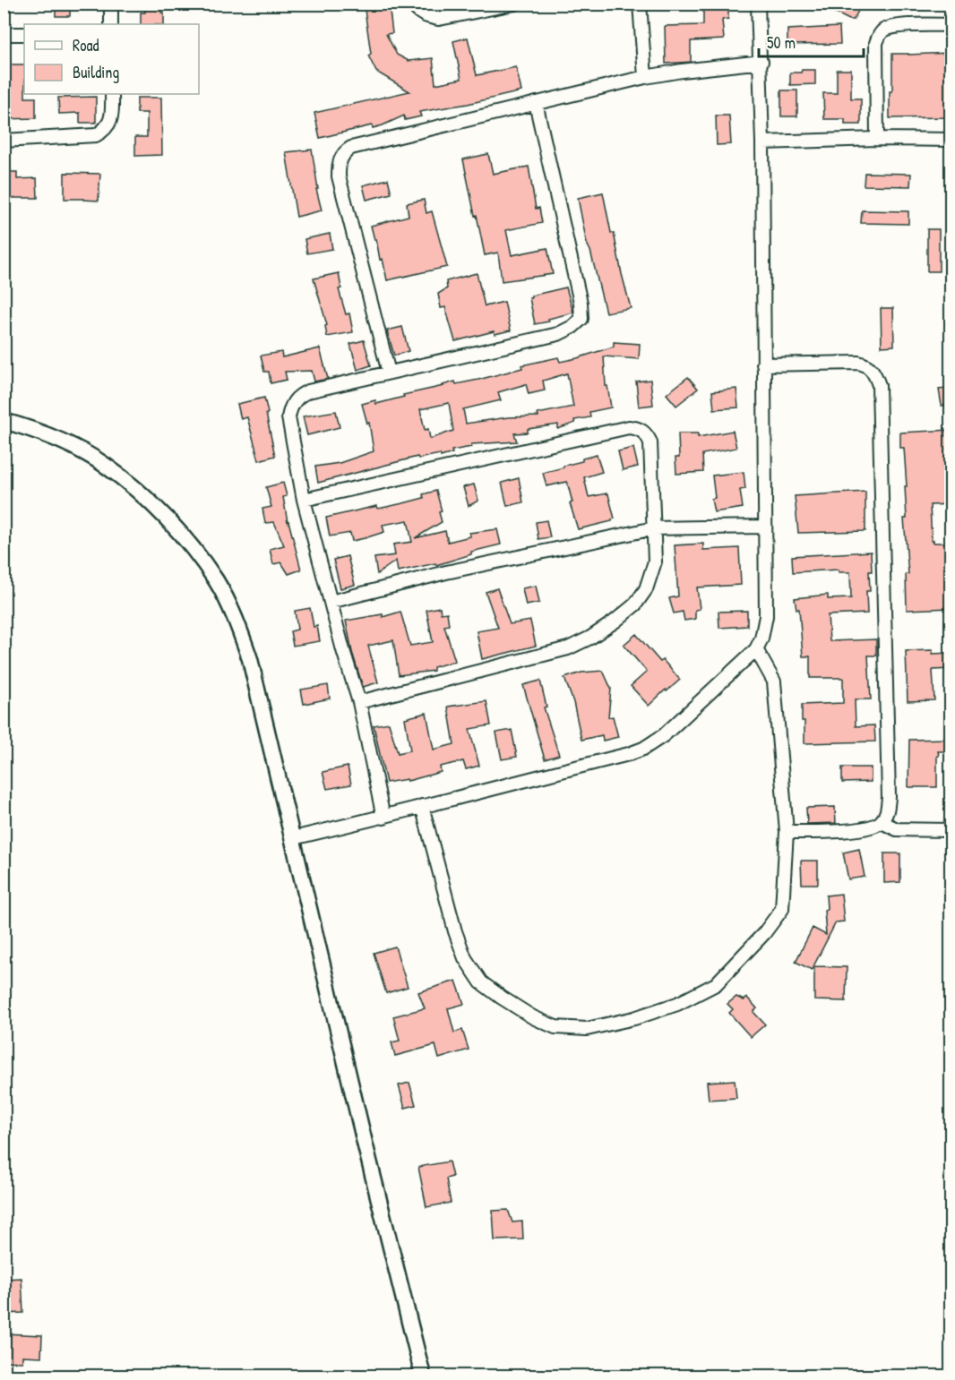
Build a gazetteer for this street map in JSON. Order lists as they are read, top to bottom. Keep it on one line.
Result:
{"legend":["Road","Building"],"scale_bar":"50 m"}
